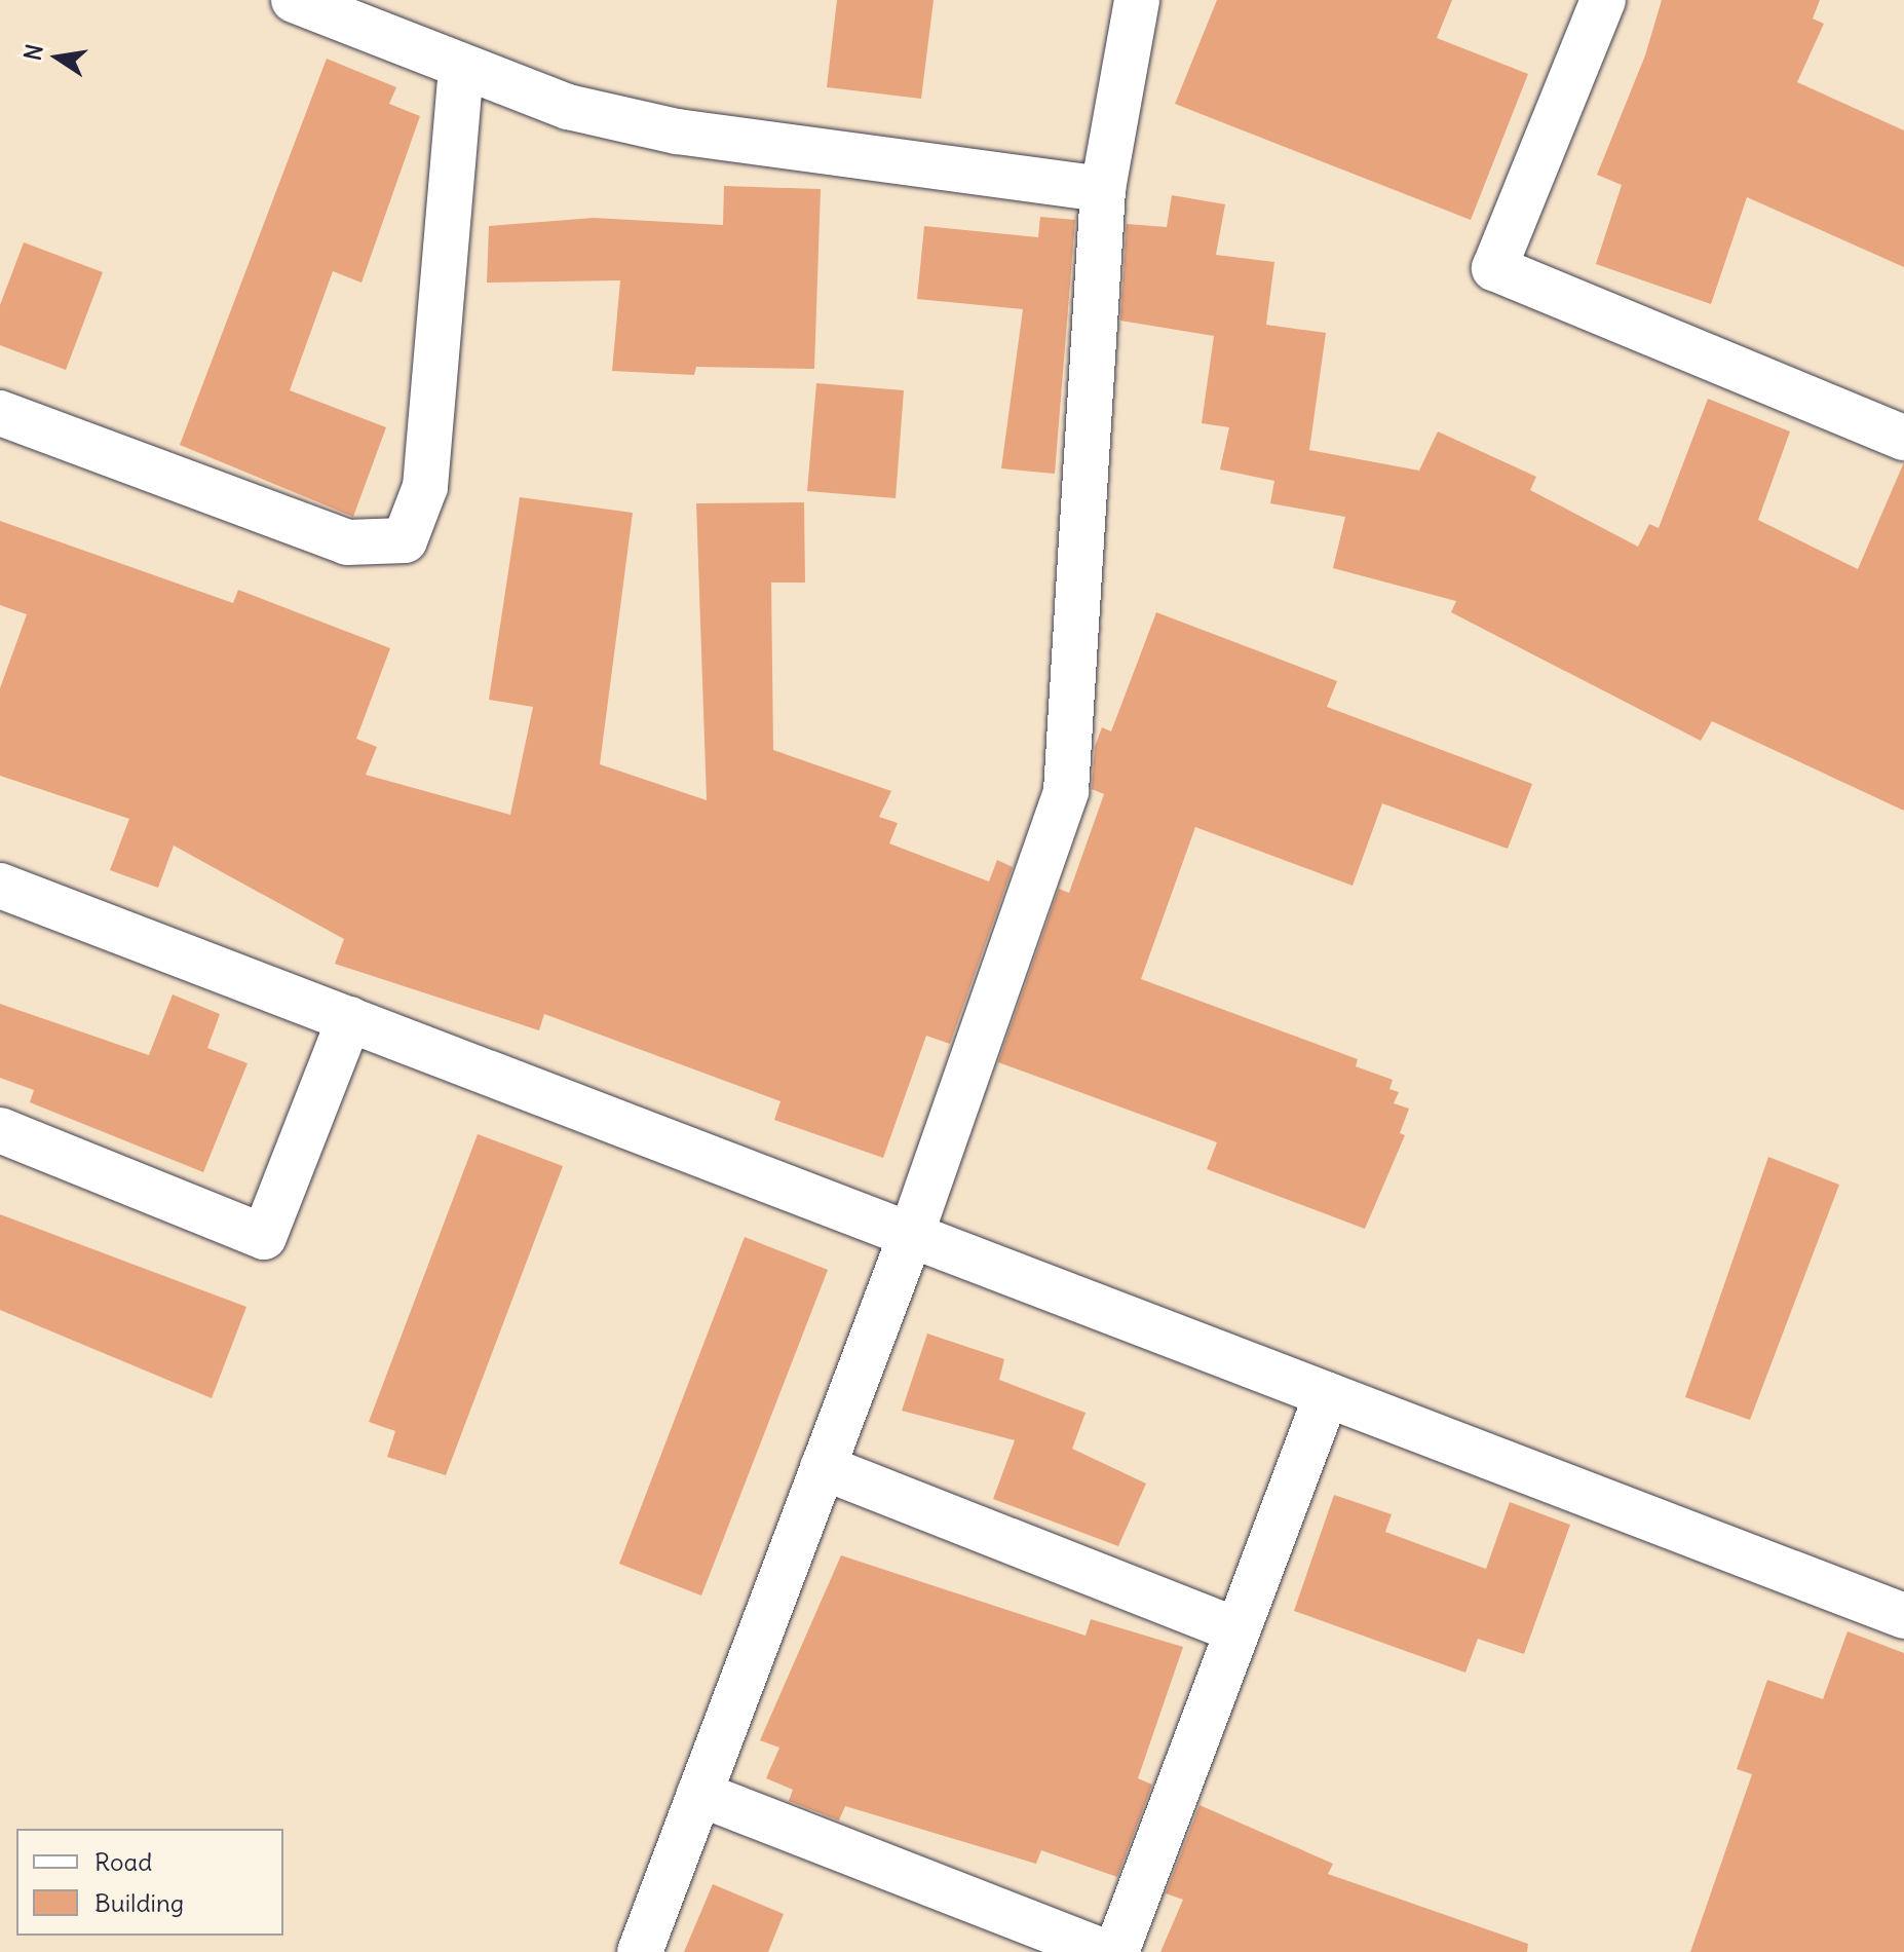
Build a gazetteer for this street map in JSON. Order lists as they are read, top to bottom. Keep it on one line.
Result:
{"legend":["Road","Building"],"north":"left"}
